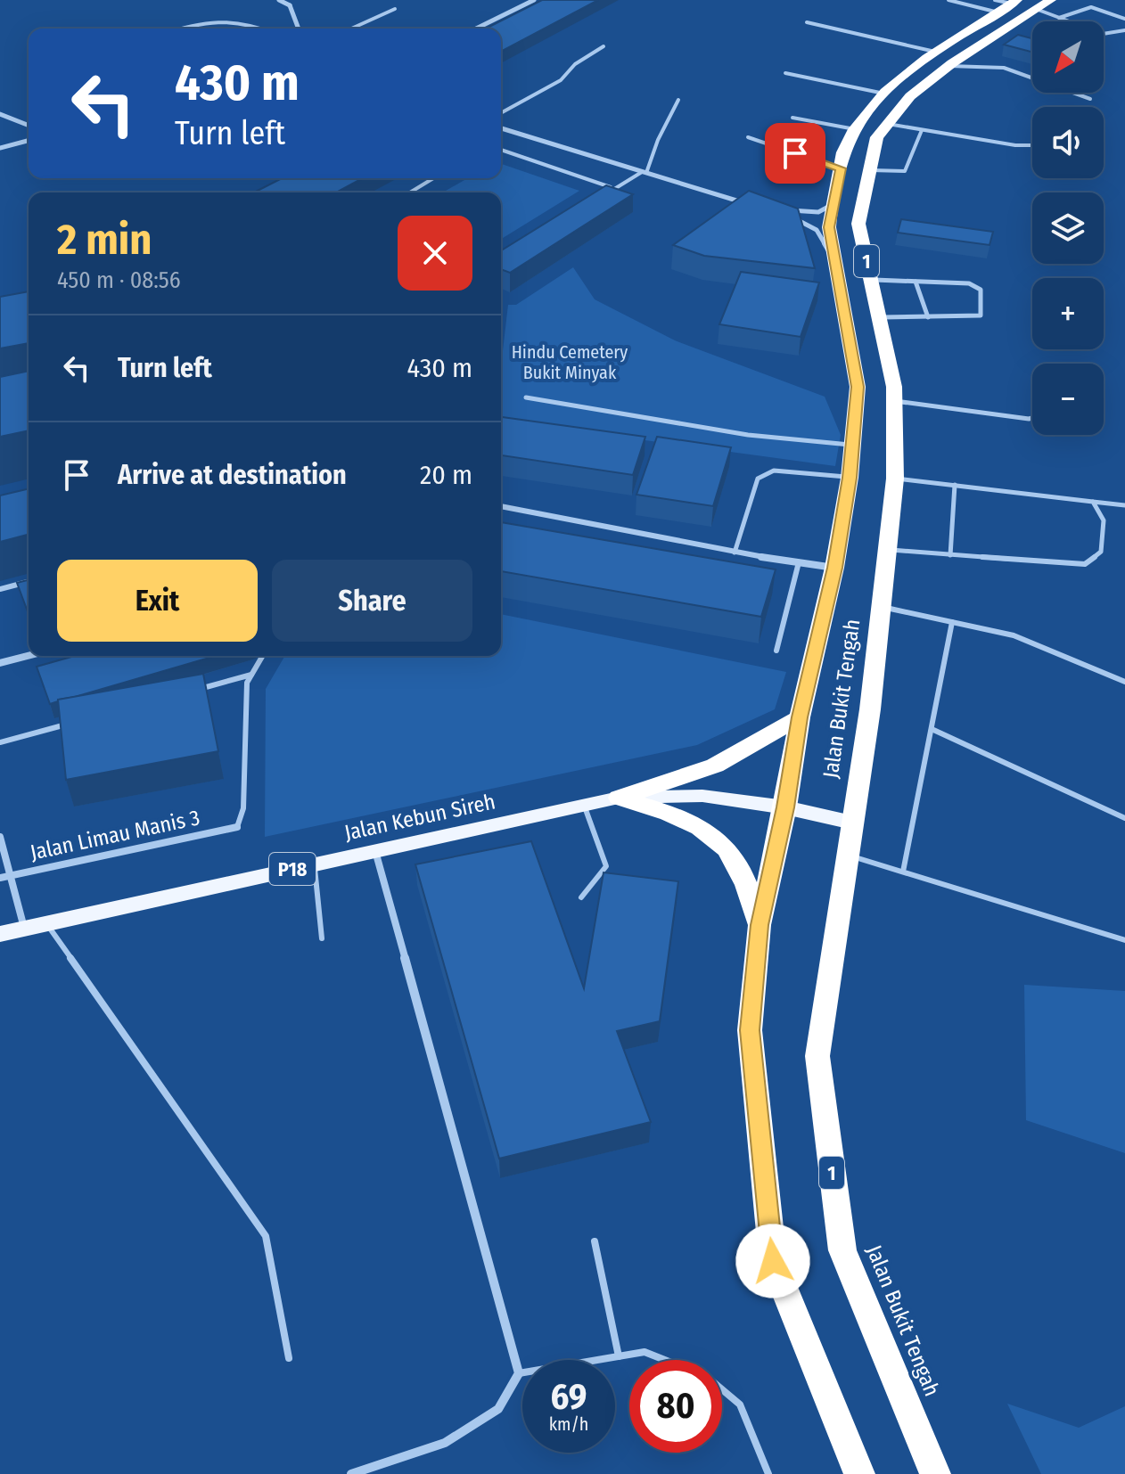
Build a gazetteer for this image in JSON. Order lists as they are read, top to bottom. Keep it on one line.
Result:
{"streets":{"highway":["1","Jalan Bukit Tengah"],"main road":["Jalan Kebun Sireh","P18"],"street":["Jalan Limau Manis 3"]},"crossings":[["Jalan Bukit Tengah","Jalan Kebun Sireh"]],"parks":["Hindu Cemetery Bukit Minyak"],"north":"bottom left","page":{"map_buttons":["+","−"],"turn":["430 m","Turn left"],"heading":["2 min","450 m · 08:56"],"list":[{"name":"Turn left","value":"430 m"},{"name":"Arrive at destination","value":"20 m"}],"buttons":["Exit","Share"],"speed":"69 km/h","limit":"80"}}
